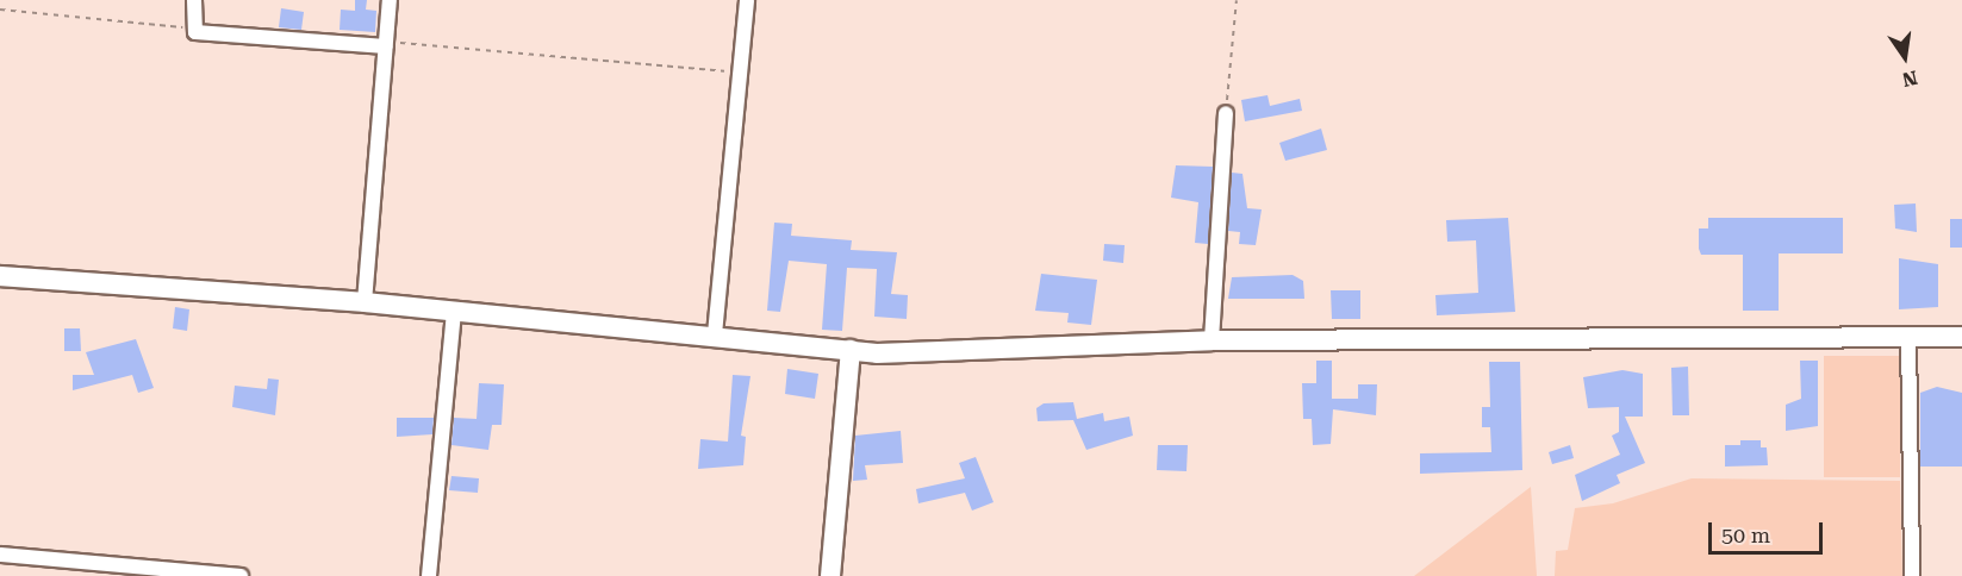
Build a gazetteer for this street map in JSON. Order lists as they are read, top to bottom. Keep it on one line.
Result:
{"scale_bar":"50 m","north":"bottom"}
